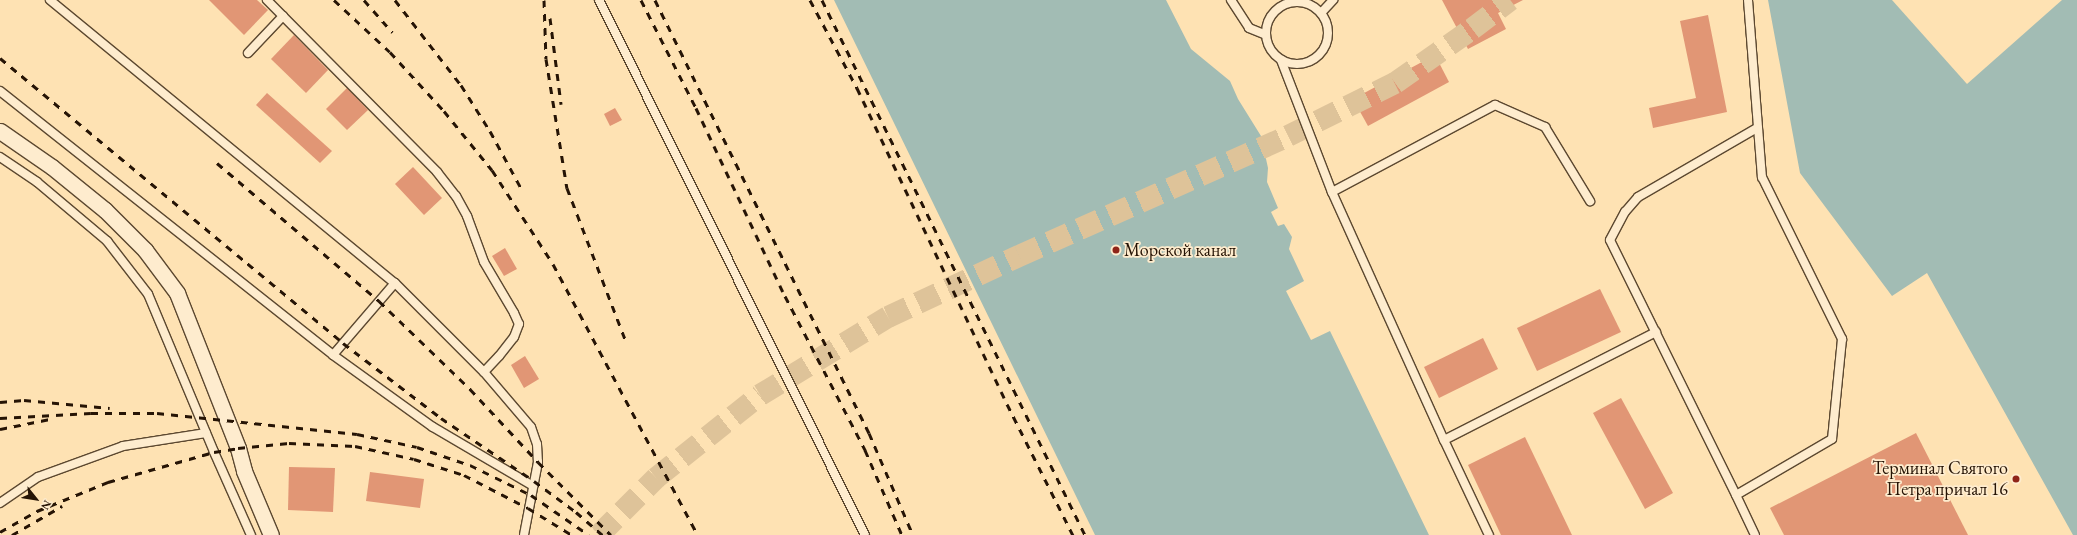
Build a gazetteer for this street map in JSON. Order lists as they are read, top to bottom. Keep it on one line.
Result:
{"places":["Морской канал","Терминал Святого Петра причал 16"],"north":"bottom right"}
